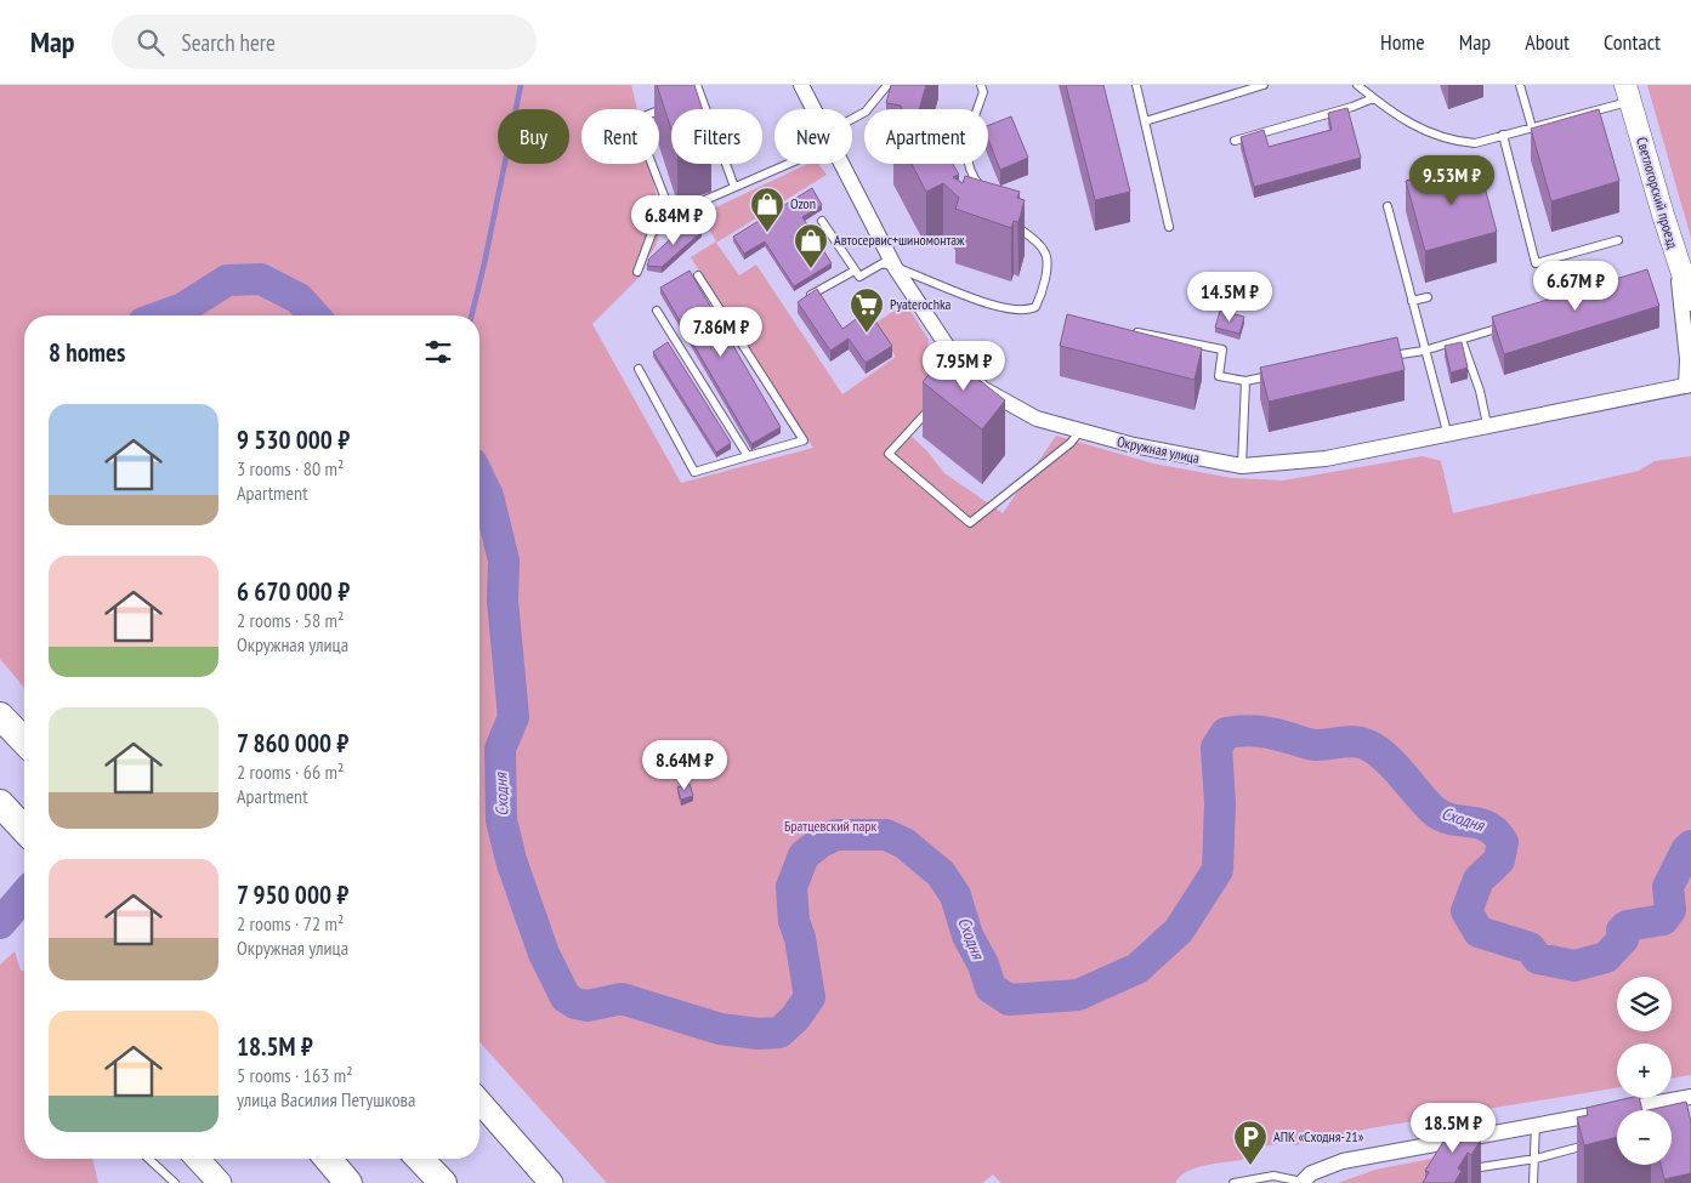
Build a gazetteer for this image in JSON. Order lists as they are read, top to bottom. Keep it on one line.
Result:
{"streets":{"main road":["Светлогорский проезд"],"street":["Окружная улица"]},"water":["Сходня"],"parks":["Братцевский парк"],"places":{"shop":["Ozon","Автосервис+шиномонтаж"],"supermarket":["Pyaterochka"],"parking":["АПК «Сходня-21»"]},"page":{"header":"Map","search":"Search here","nav":["Home","Map","About","Contact"],"chip":["Buy","Rent","Filters","New","Apartment"],"price":["9.53M ₽","6.84M ₽","6.67M ₽","14.5M ₽","7.86M ₽","7.95M ₽","8.64M ₽","18.5M ₽"],"heading":"8 homes","list":[{"name":"9 530 000 ₽","note":"3 rooms · 80 m² · Apartment"},{"name":"6 670 000 ₽","note":"2 rooms · 58 m² · Окружная улица"},{"name":"7 860 000 ₽","note":"2 rooms · 66 m² · Apartment"},{"name":"7 950 000 ₽","note":"2 rooms · 72 m² · Окружная улица"},{"name":"18.5M ₽","note":"5 rooms · 163 m² · улица Василия Петушкова"}],"map_buttons":["+","−"]}}
